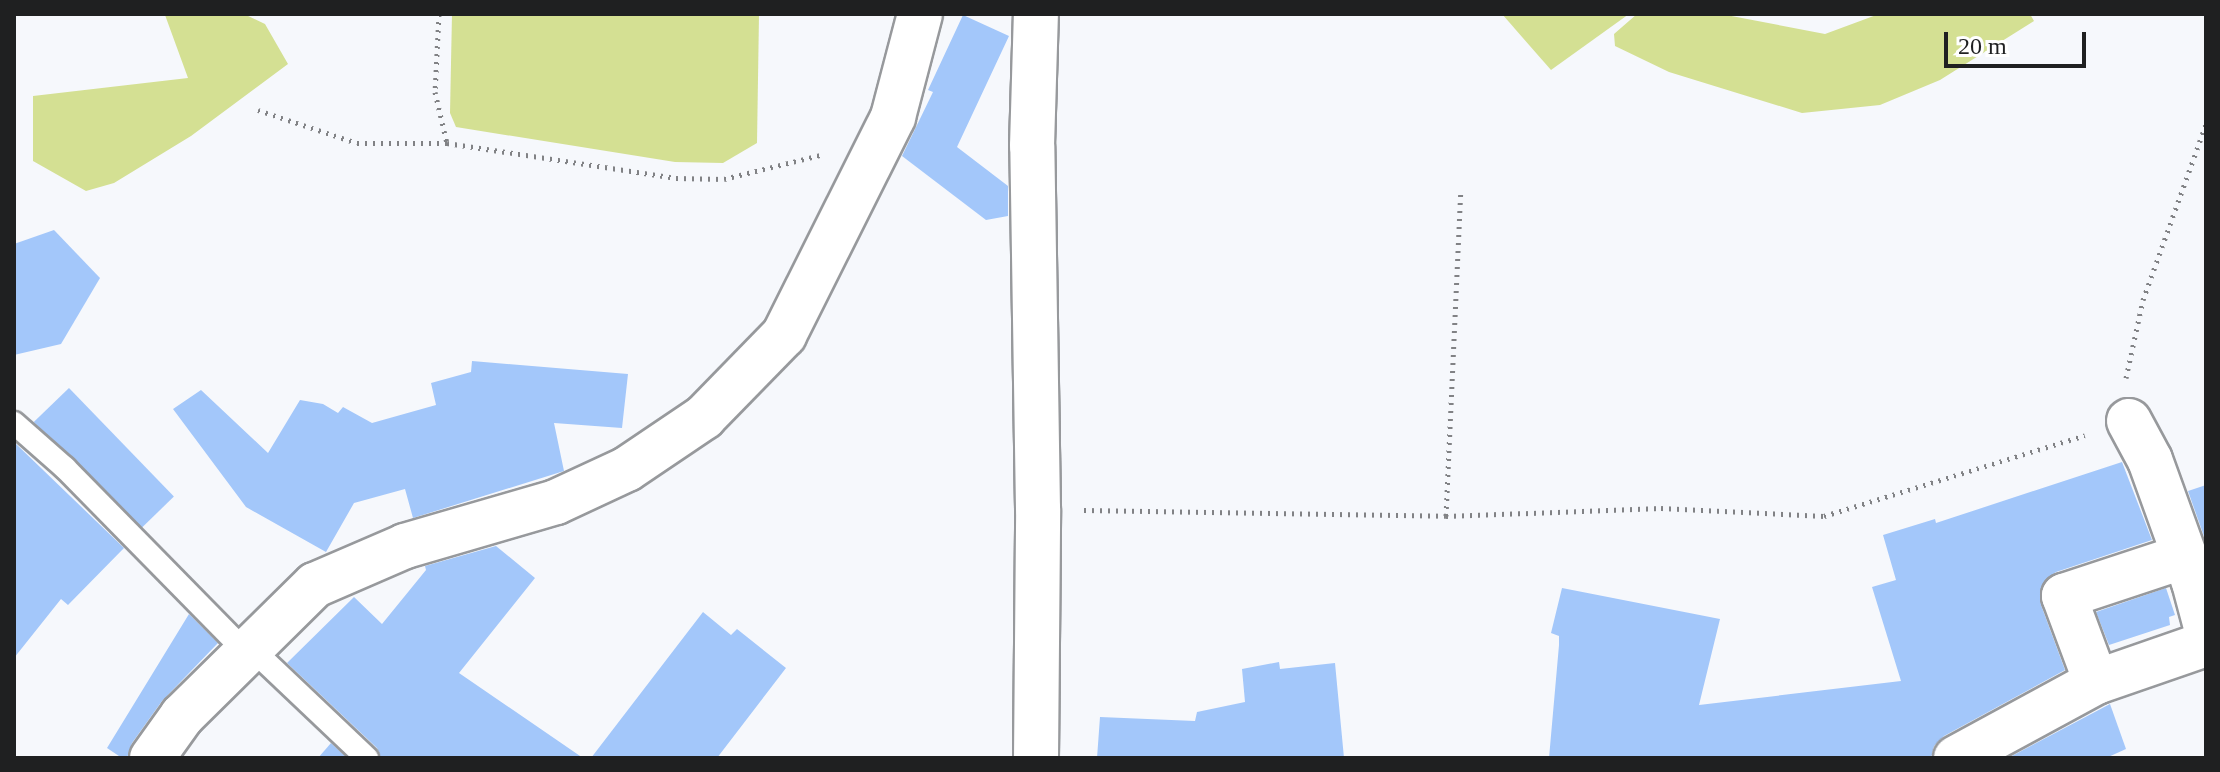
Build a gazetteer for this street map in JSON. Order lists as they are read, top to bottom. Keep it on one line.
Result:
{"scale_bar":"20 m"}
